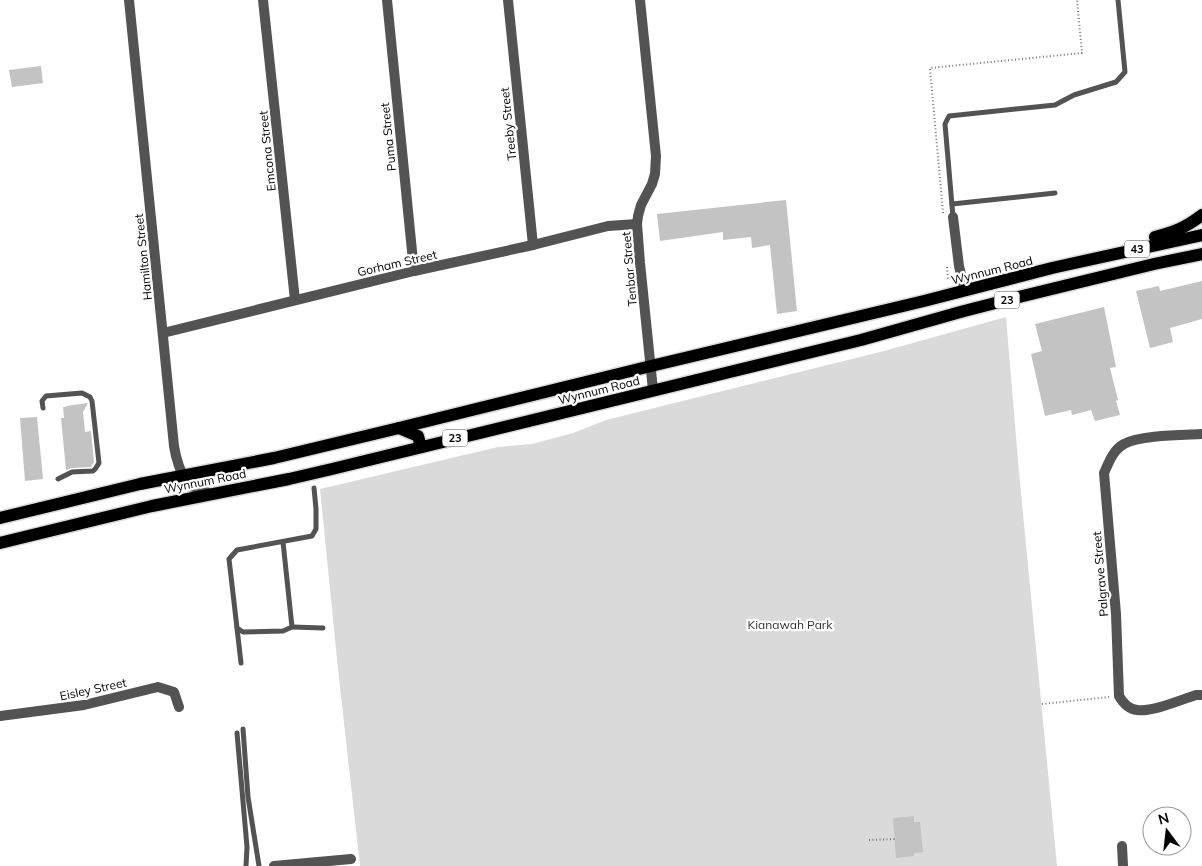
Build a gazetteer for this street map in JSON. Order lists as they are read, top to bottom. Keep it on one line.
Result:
{"streets":{"main road":["43","Wynnum Road","23"],"street":["Treeby Street","Puma Street","Emcona Street","Hamilton Street","Gorham Street","Tenbar Street","Palgrave Street","Eisley Street"]},"crossings":[["Treeby Street","Gorham Street"],["Puma Street","Gorham Street"],["Emcona Street","Gorham Street"],["Hamilton Street","Gorham Street"],["Hamilton Street","Wynnum Road"],["Gorham Street","Tenbar Street"],["Tenbar Street","Wynnum Road"],["Wynnum Road","23"]],"parks":["Kianawah Park"],"north":"top"}
